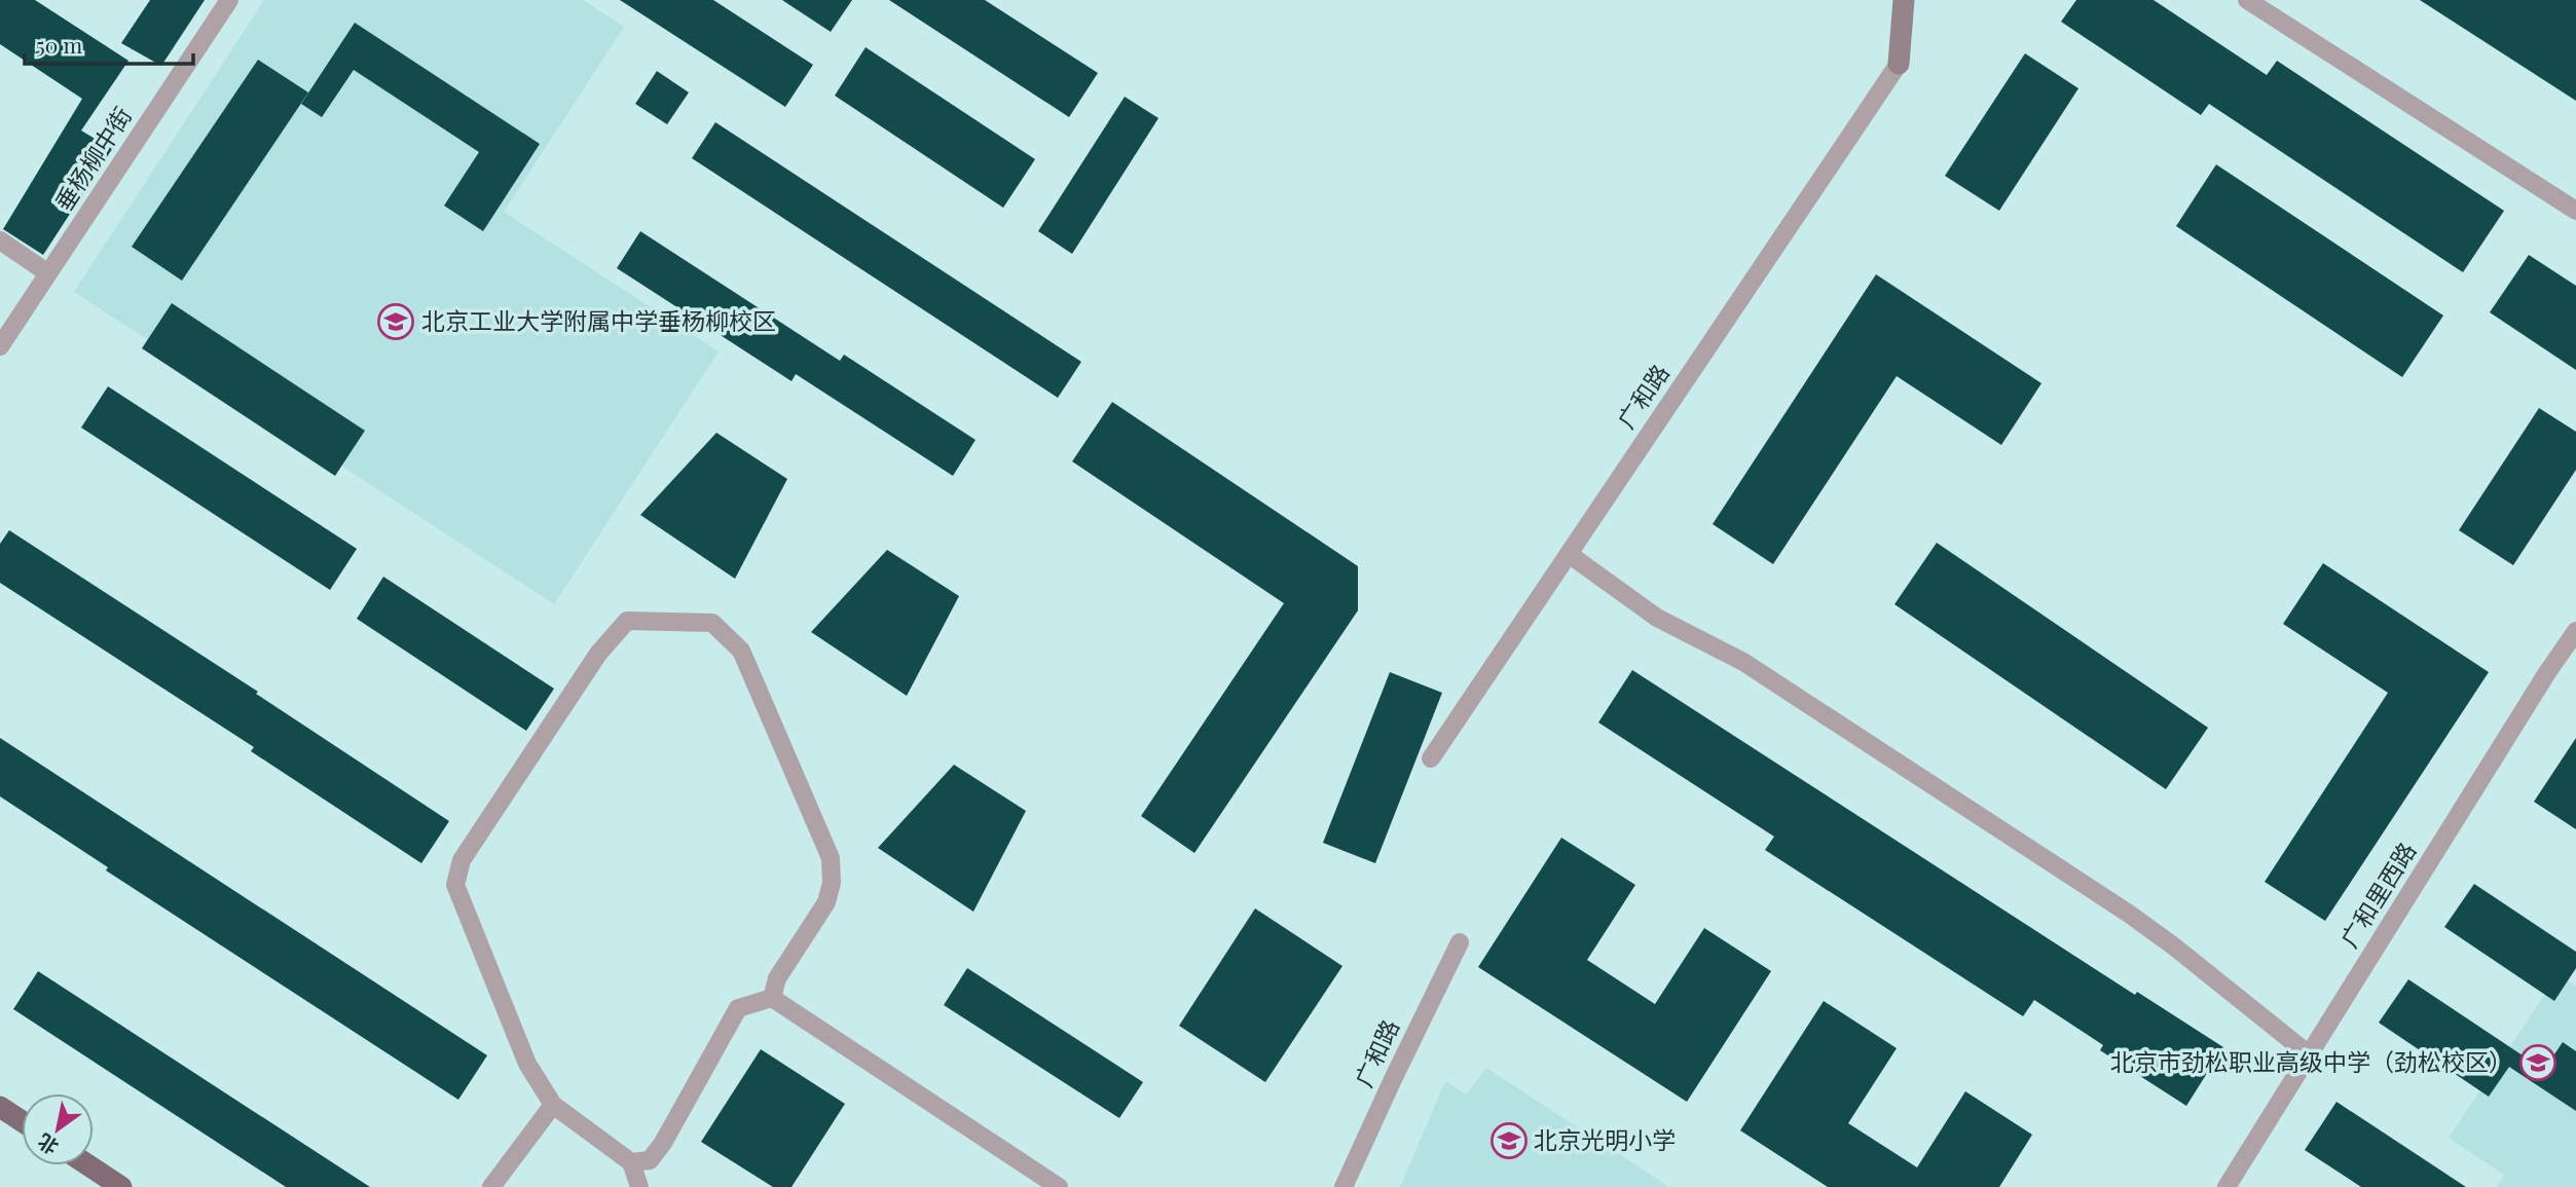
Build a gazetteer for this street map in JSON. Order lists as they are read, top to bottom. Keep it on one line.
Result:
{"streets":{"street":["垂杨柳中街","广和路","广和里西路"]},"places":{"school or university":["北京工业大学附属中学垂杨柳校区","北京市劲松职业高级中学（劲松校区）","北京光明小学"]},"scale_bar":"50 m","north":"bottom left"}
